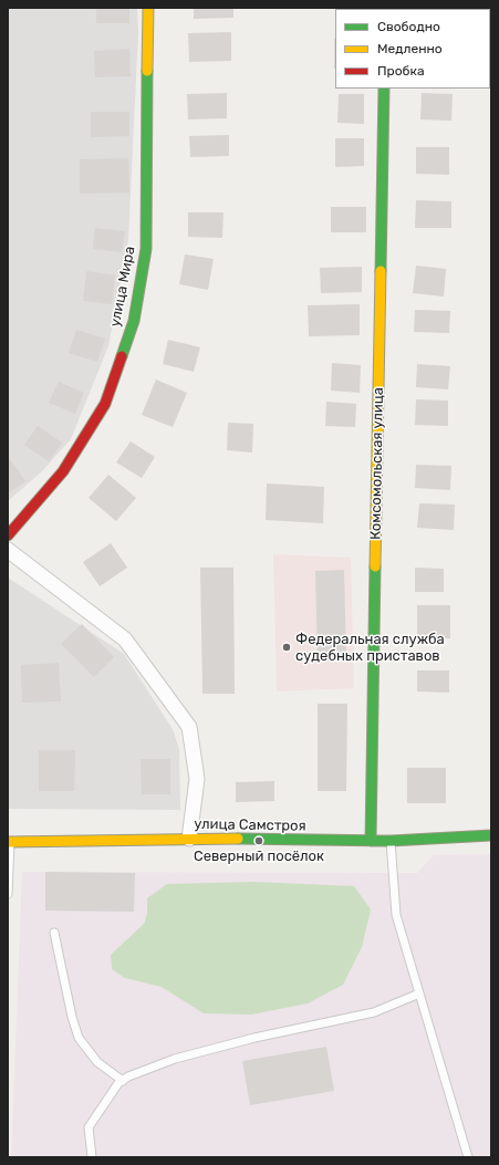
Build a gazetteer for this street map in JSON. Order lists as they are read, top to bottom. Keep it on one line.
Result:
{"streets":{"street":["улица Мира","Комсомольская улица","улица Самстроя"]},"crossings":[["Комсомольская улица","улица Самстроя"]],"places":["Федеральная служба судебных приставов","Северный посёлок"],"legend":["Свободно","Медленно","Пробка"]}
